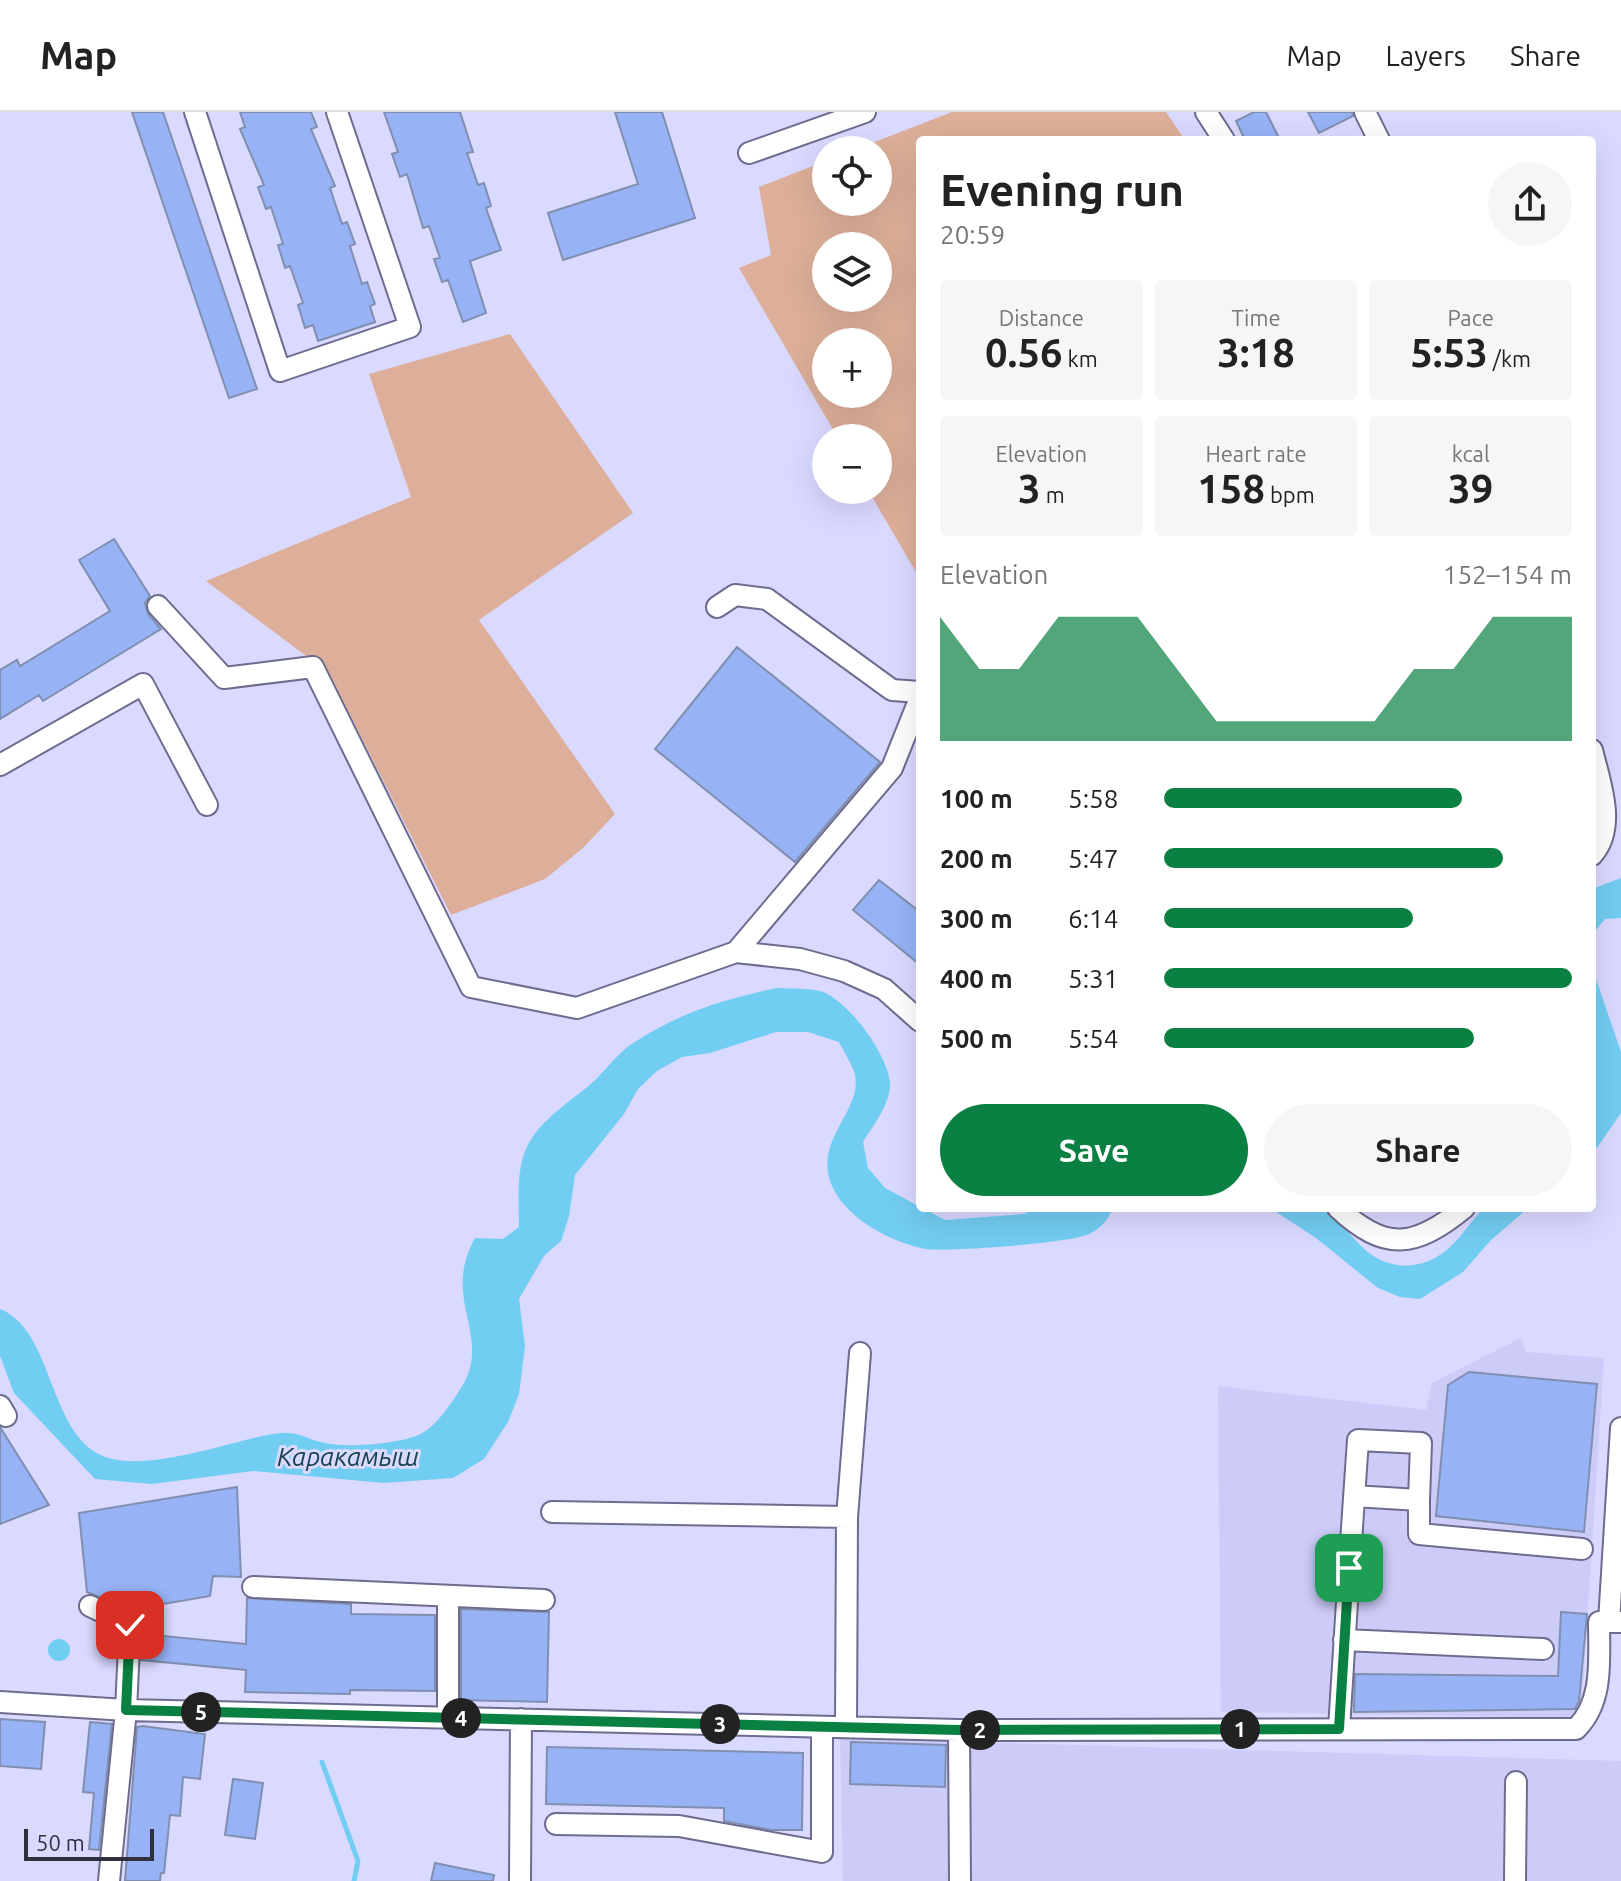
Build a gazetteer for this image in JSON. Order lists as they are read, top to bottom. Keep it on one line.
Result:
{"water":["Каракамыш"],"scale_bar":"50 m","page":{"header":"Map","nav":["Map","Layers","Share"],"map_buttons":["+","−"],"heading":["Evening run","20:59"],"stats":[["Distance","0.56 km"],["Time","3:18"],["Pace","5:53 /km"],["Elevation","3 m"],["Heart rate","158 bpm"],["kcal","39"]],"chart":["Elevation","152–154 m"],"list":[{"name":"100 m","note":"5:58"},{"name":"200 m","note":"5:47"},{"name":"300 m","note":"6:14"},{"name":"400 m","note":"5:31"},{"name":"500 m","note":"5:54"}],"buttons":["Save","Share"],"pins":["5","4","3","1","2"],"scale":"50 m"}}
